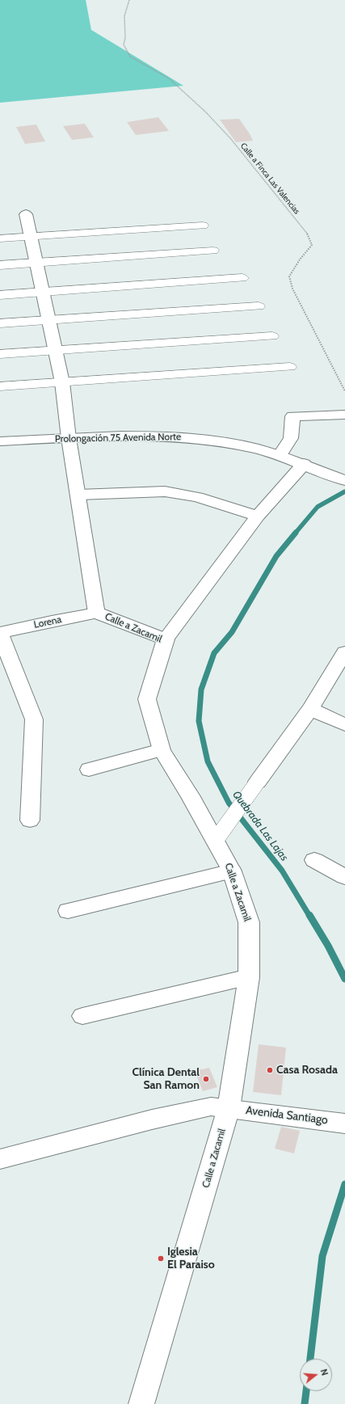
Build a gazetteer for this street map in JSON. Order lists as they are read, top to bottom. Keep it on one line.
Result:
{"streets":{"street":["Prolongación 75 Avenida Norte","Lorena","Calle a Zacamil","Avenida Santiago"],"path":["Calle a Finca Las Valencias"]},"crossings":[["Prolongación 75 Avenida Norte","Calle a Zacamil"],["Lorena","Calle a Zacamil"],["Calle a Zacamil","Avenida Santiago"]],"water":["Quebrada Las Lajas"],"places":["Casa Rosada","Clínica Dental San Ramon","Iglesia El Paraiso"],"north":"right"}
